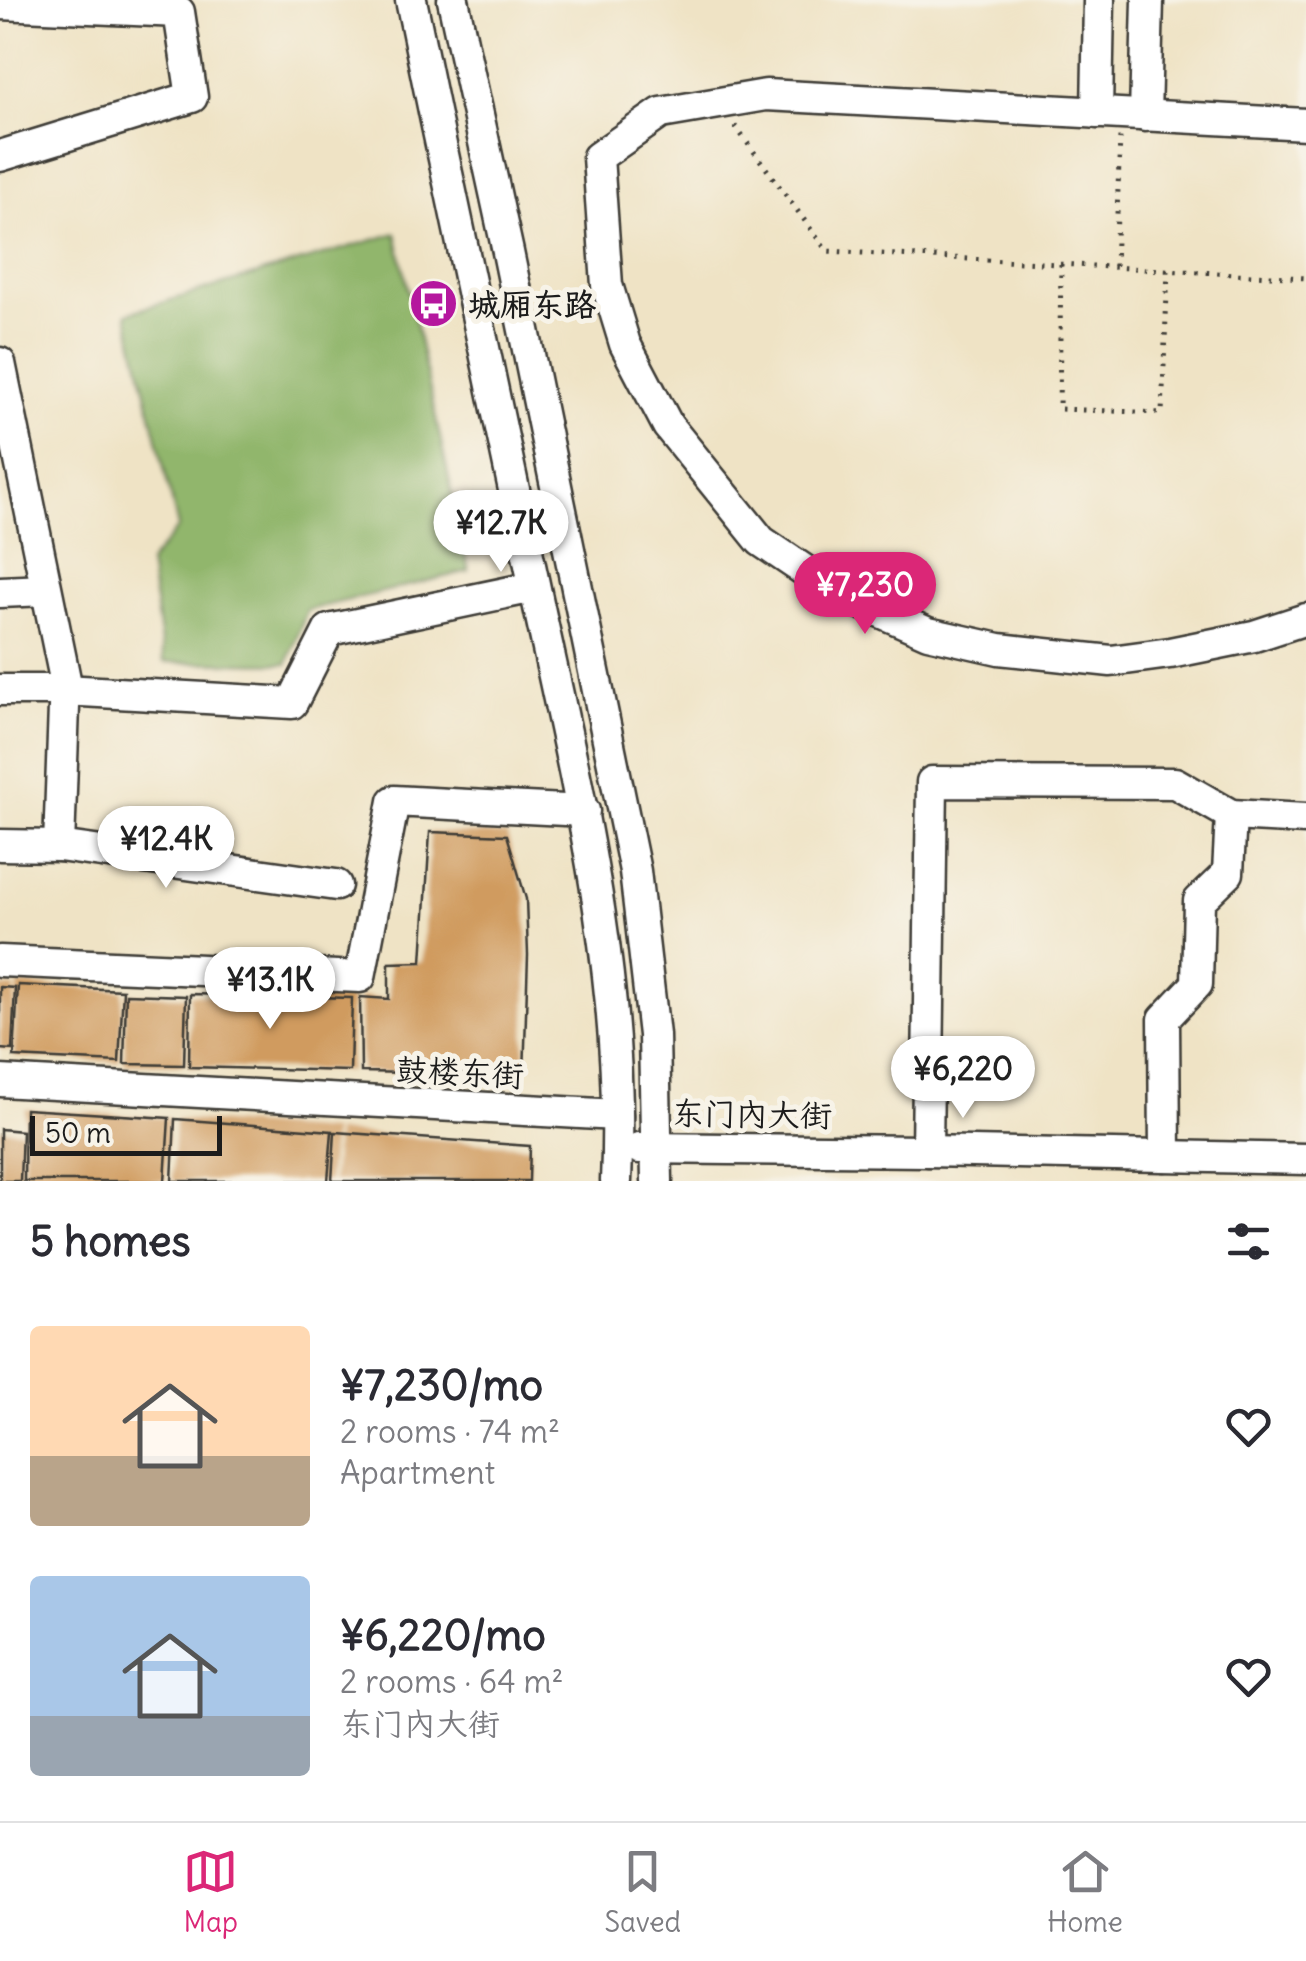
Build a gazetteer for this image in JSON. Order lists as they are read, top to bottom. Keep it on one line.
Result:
{"streets":{"street":["鼓楼东街","东门内大街"]},"places":{"bus stop":["城厢东路"]},"scale_bar":"50 m","page":{"price":["¥12.7K","¥7,230","¥12.4K","¥13.1K","¥6,220"],"scale":"50 m","heading":"5 homes","list":[{"name":"¥7,230/mo","note":"2 rooms · 74 m² · Apartment"},{"name":"¥6,220/mo","note":"2 rooms · 64 m² · 东门内大街"}],"tabs":["Map","Saved","Home"]}}
